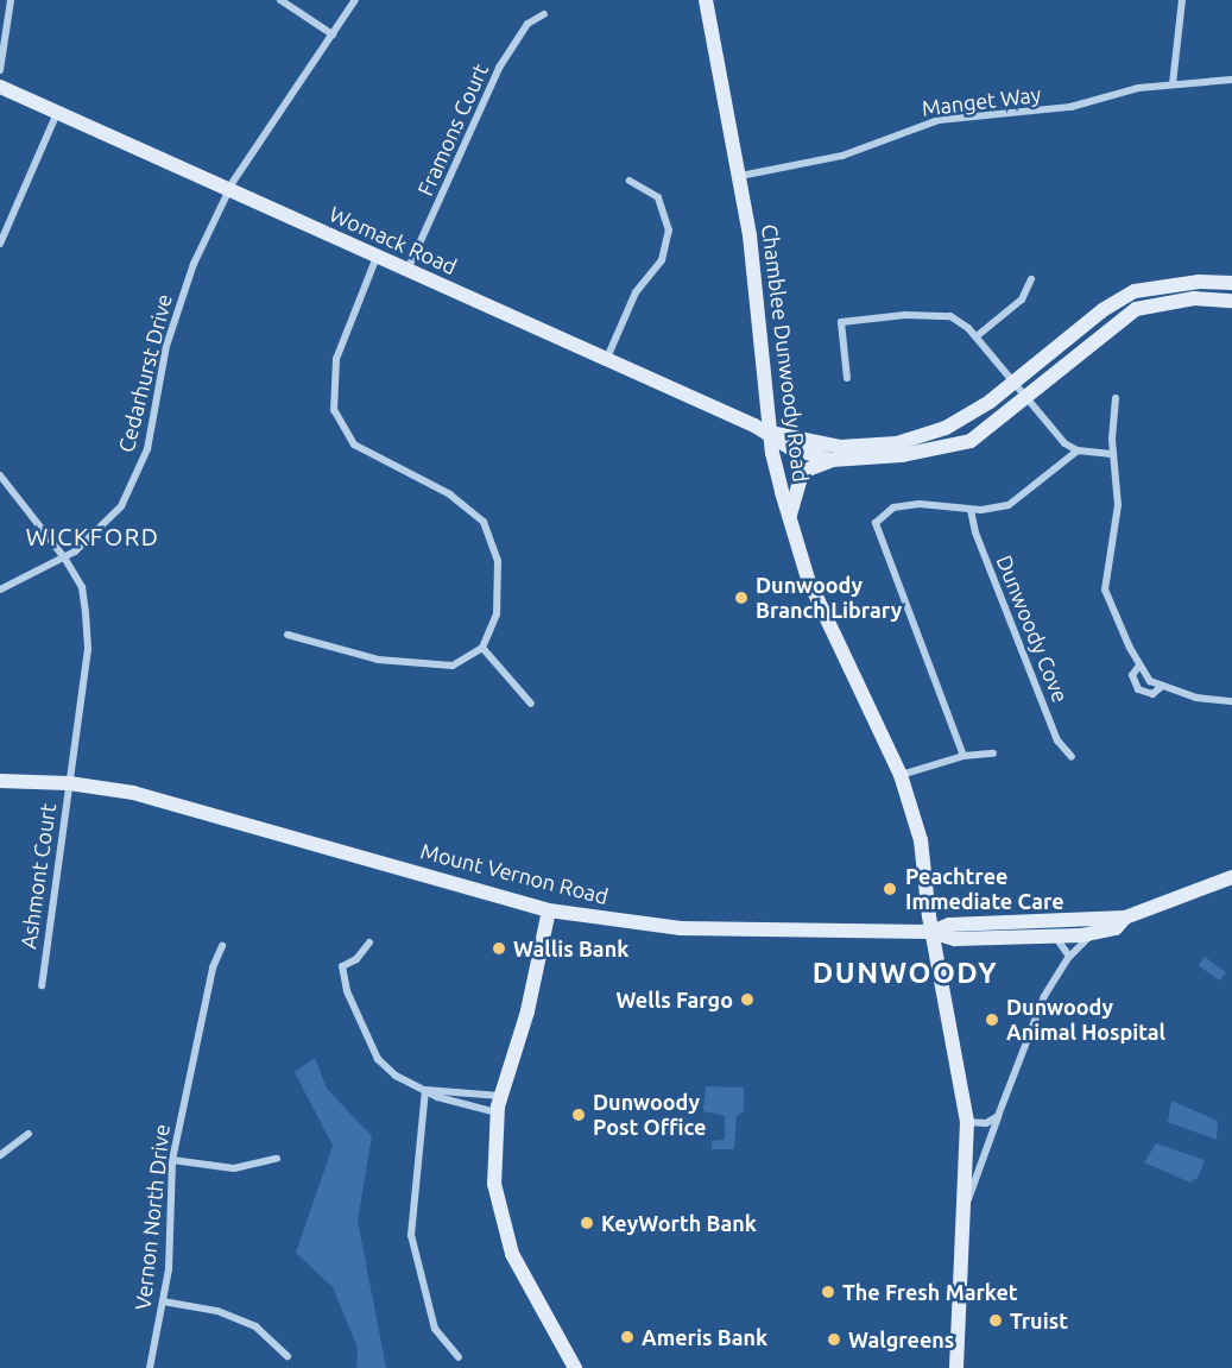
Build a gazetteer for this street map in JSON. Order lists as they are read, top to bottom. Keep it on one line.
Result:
{"streets":{"street":["Manget Way","Framons Court","Womack Road","Chamblee Dunwoody Road","Cedarhurst Drive","Dunwoody Cove","Mount Vernon Road","Ashmont Court","Vernon North Drive"]},"crossings":[["Manget Way","Chamblee Dunwoody Road"],["Framons Court","Womack Road"],["Womack Road","Chamblee Dunwoody Road"],["Womack Road","Cedarhurst Drive"],["Chamblee Dunwoody Road","Mount Vernon Road"],["Cedarhurst Drive","Ashmont Court"],["Mount Vernon Road","Ashmont Court"]],"districts":["WICKFORD","DUNWOODY"],"places":["Dunwoody Branch Library","Peachtree Immediate Care","Wallis Bank","Wells Fargo","Dunwoody Animal Hospital","Dunwoody Post Office","KeyWorth Bank","The Fresh Market","Truist","Ameris Bank","Walgreens"]}
